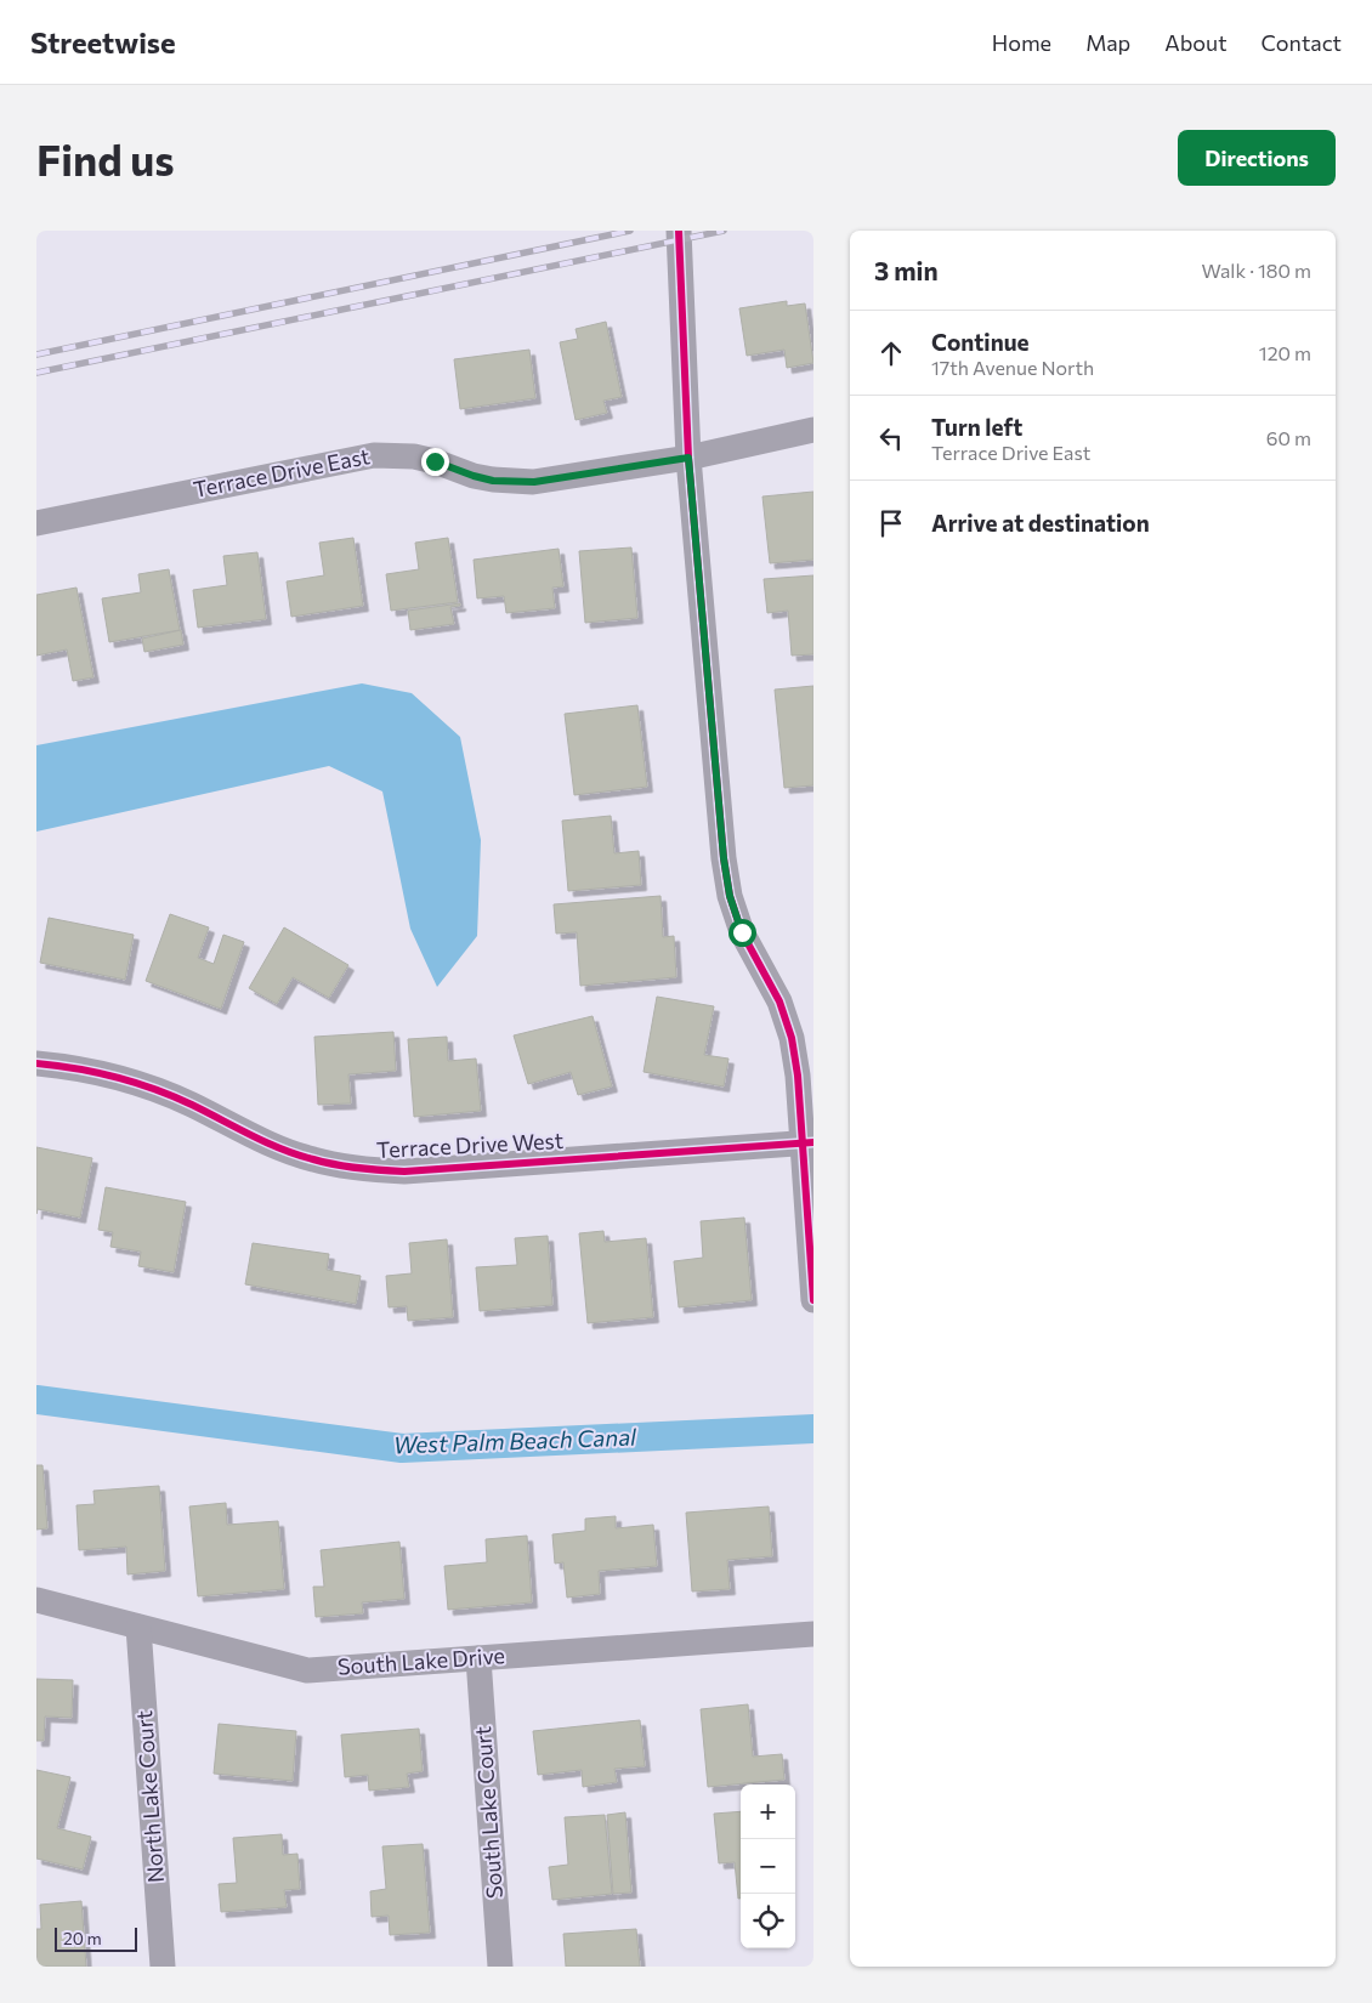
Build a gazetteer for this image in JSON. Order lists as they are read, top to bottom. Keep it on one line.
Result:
{"streets":{"street":["Terrace Drive East","Terrace Drive West","South Lake Drive","North Lake Court","South Lake Court"]},"crossings":[["South Lake Drive","North Lake Court"],["South Lake Drive","South Lake Court"]],"water":["West Palm Beach Canal"],"scale_bar":"20 m","page":{"header":"Streetwise","nav":["Home","Map","About","Contact"],"buttons":"Directions","title":"Find us","heading":["3 min","Walk · 180 m"],"list":[["Continue","17th Avenue North","120 m"],["Turn left","Terrace Drive East","60 m"],"Arrive at destination"],"map_buttons":["+","−"],"scale":"20 m"}}
